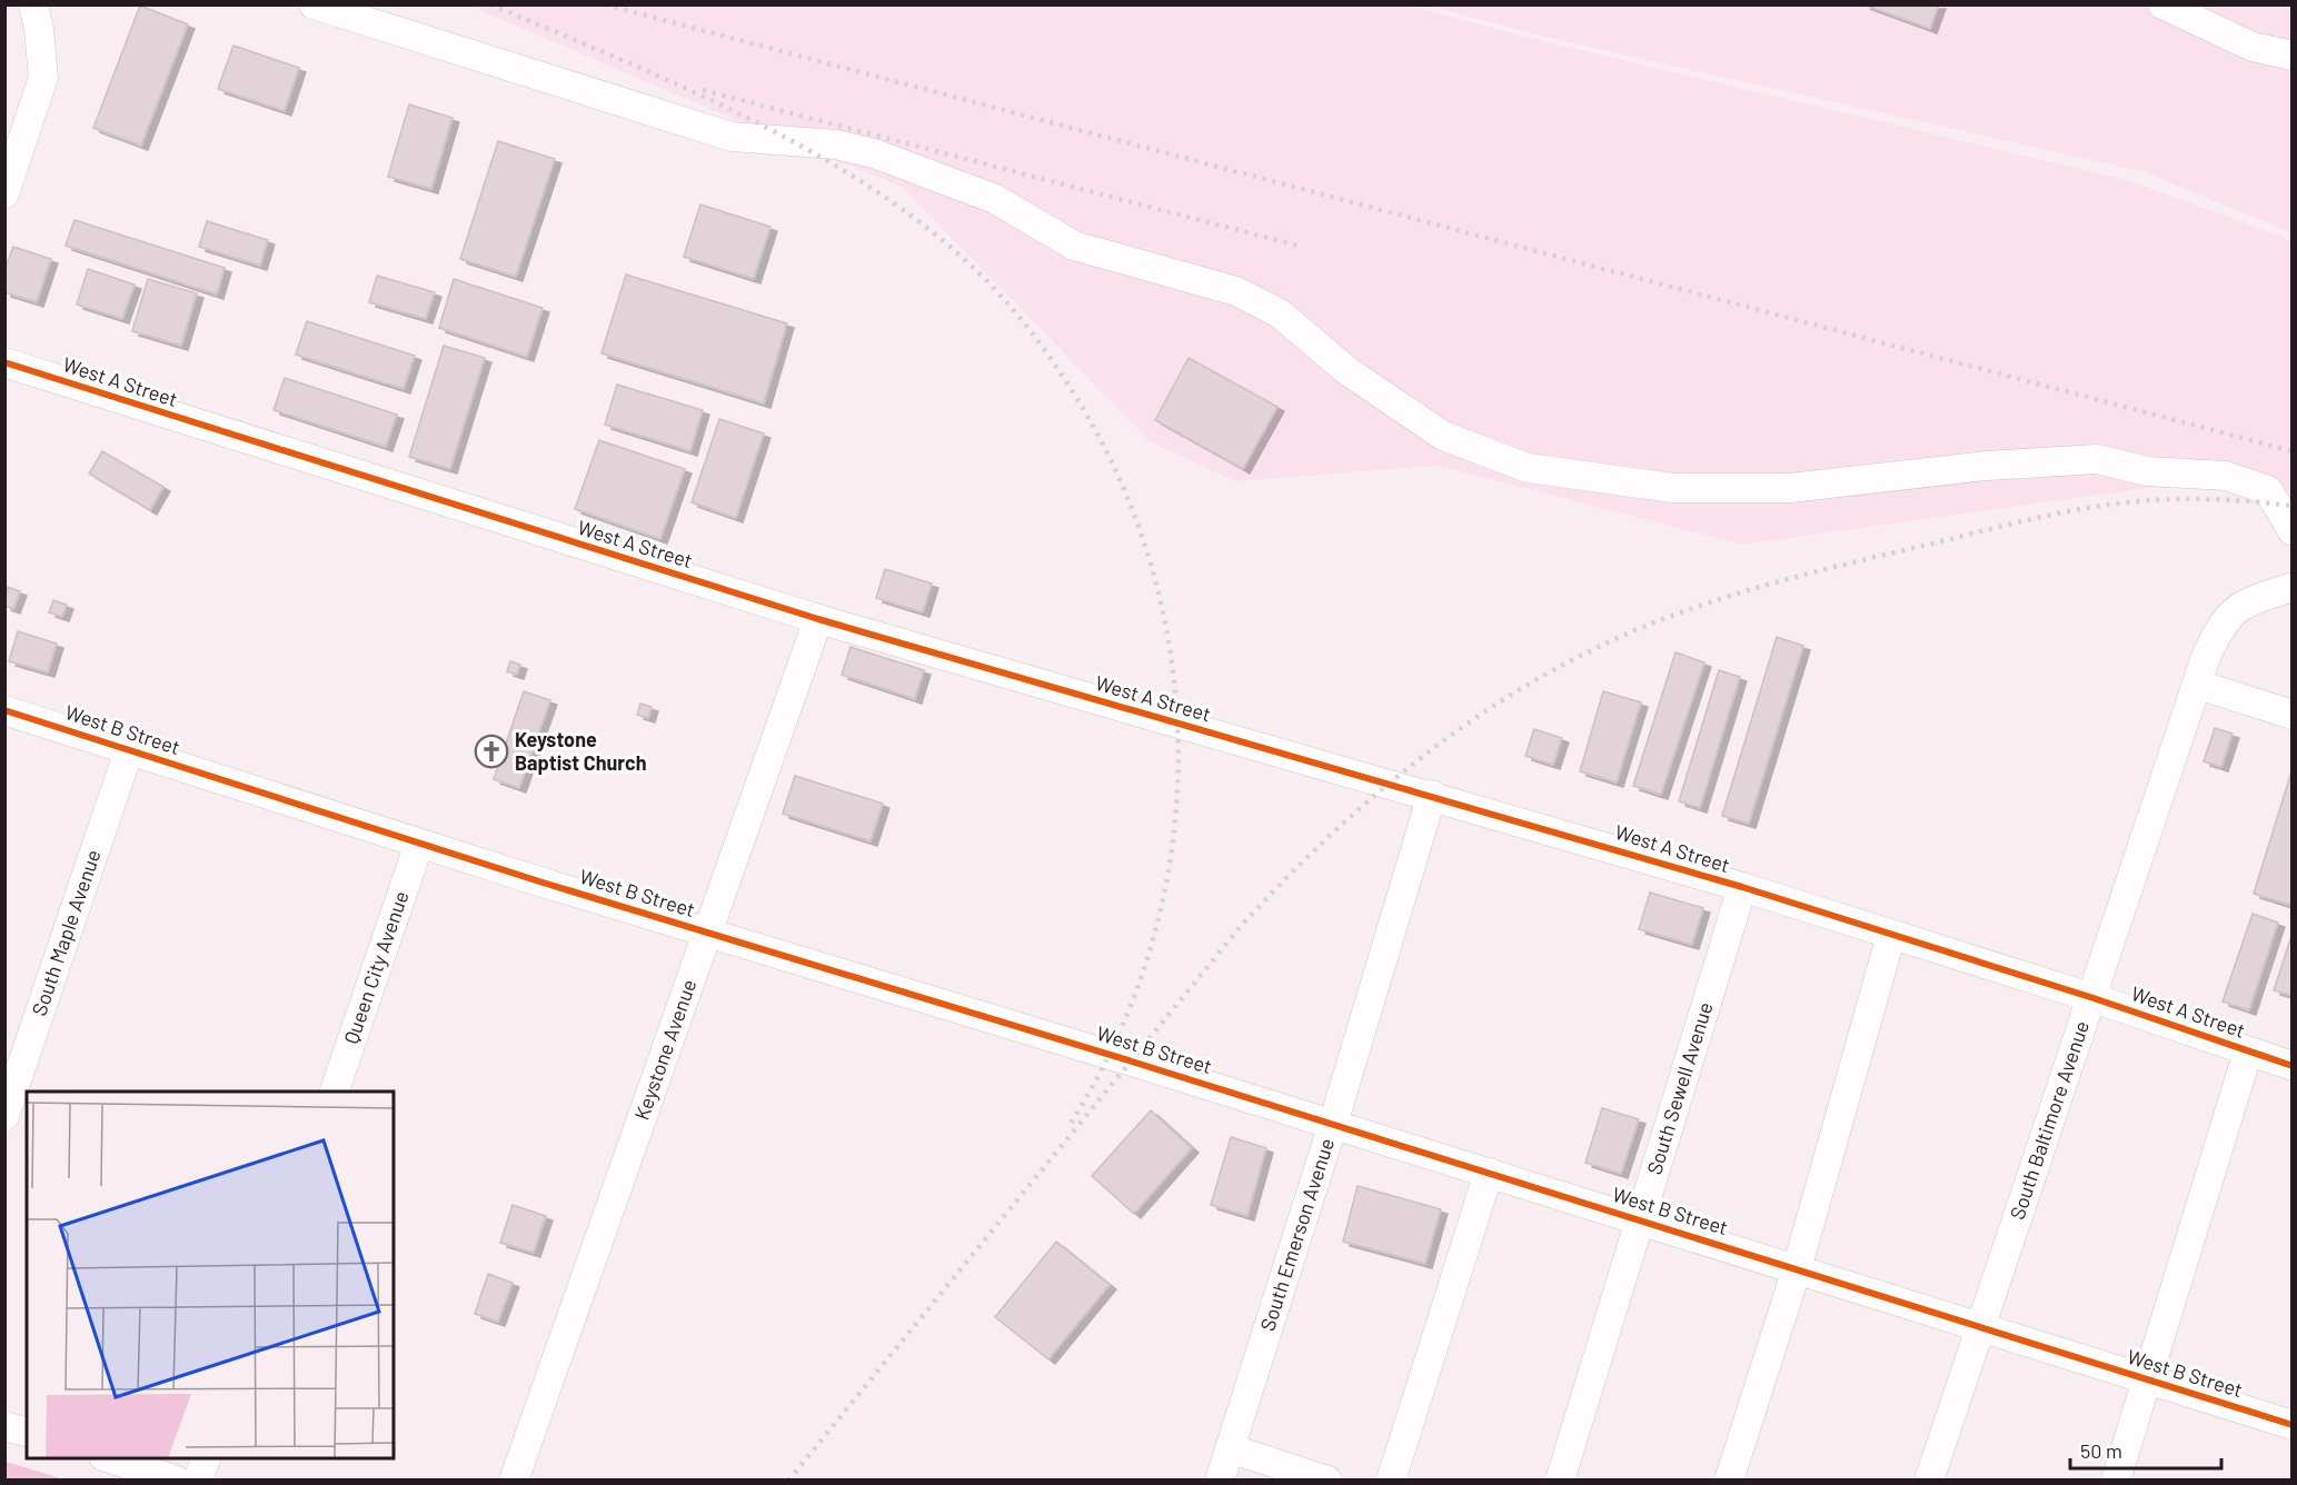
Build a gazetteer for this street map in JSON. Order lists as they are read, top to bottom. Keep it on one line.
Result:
{"streets":{"street":["West A Street","West B Street","South Maple Avenue","Queen City Avenue","Keystone Avenue","South Sewell Avenue","South Baltimore Avenue","South Emerson Avenue"]},"crossings":[["West A Street","Keystone Avenue"],["West A Street","South Sewell Avenue"],["West A Street","South Baltimore Avenue"],["West A Street","South Emerson Avenue"],["West B Street","South Maple Avenue"],["West B Street","Queen City Avenue"],["West B Street","Keystone Avenue"],["West B Street","South Sewell Avenue"],["West B Street","South Baltimore Avenue"],["West B Street","South Emerson Avenue"]],"places":{"church":["Keystone Baptist Church"]},"scale_bar":"50 m"}
